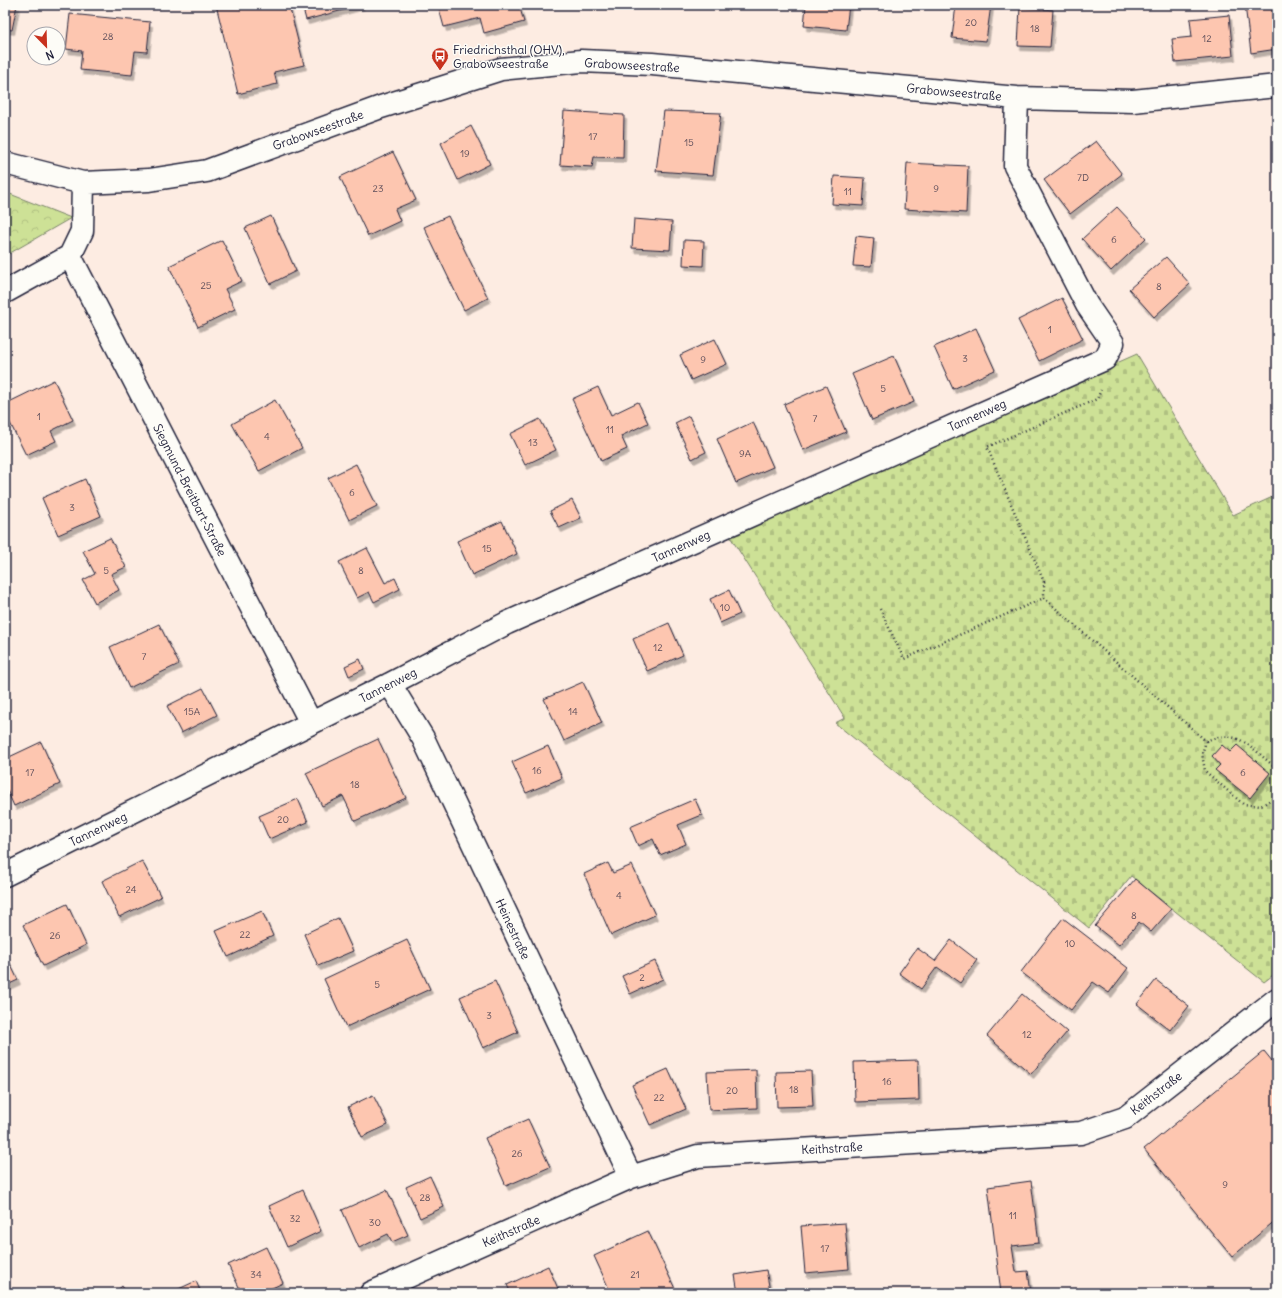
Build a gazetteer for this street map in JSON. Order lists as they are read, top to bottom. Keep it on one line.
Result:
{"streets":{"street":["Grabowseestraße","Tannenweg","Siegmund-Breitbart-Straße","Heinestraße","Keithstraße"]},"crossings":[["Grabowseestraße","Tannenweg"],["Tannenweg","Siegmund-Breitbart-Straße"],["Tannenweg","Heinestraße"],["Heinestraße","Keithstraße"]],"places":{"bus stop":["Friedrichsthal (OHV), Grabowseestraße"]},"house_numbers":["20","18","28","12","17","15","19","7D","23","9","11","6","25","8","1","3","9","5","1","7","11","4","13","9A","6","3","15","5","8","10","12","7","15A","14","16","17","6","18","20","24","4","8","22","26","10","2","5","3","12","16","18","20","22","26","9","28","11","32","30","17","34","21"],"north":"bottom right"}
